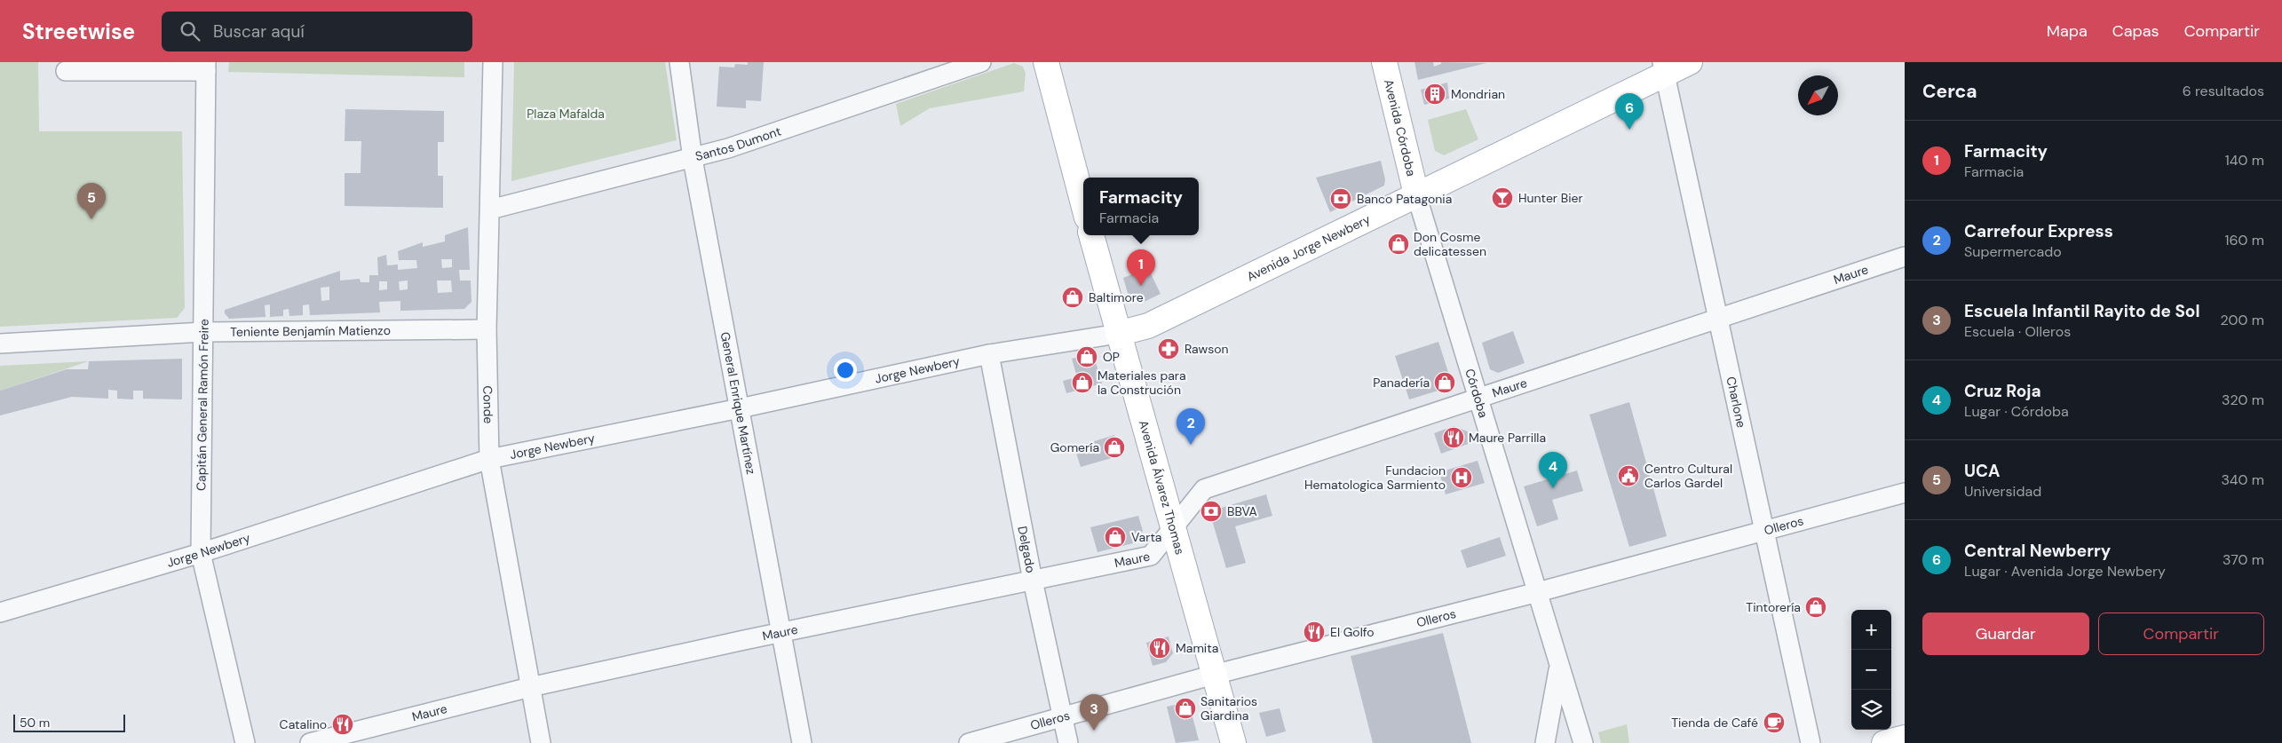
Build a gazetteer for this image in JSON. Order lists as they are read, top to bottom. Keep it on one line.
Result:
{"streets":{"main road":["Avenida Córdoba","Avenida Jorge Newbery","Avenida Álvarez Thomas"],"street":["Santos Dumont","Maure","Teniente Benjamín Matienzo","Jorge Newbery","Córdoba","General Enrique Martínez","Charlone","Capitán General Ramón Freire","Conde","Olleros","Delgado"]},"crossings":[["Avenida Córdoba","Avenida Jorge Newbery"],["Avenida Córdoba","Córdoba"],["Santos Dumont","General Enrique Martínez"],["Santos Dumont","Conde"],["Avenida Jorge Newbery","Jorge Newbery"],["Avenida Jorge Newbery","Córdoba"],["Avenida Jorge Newbery","Charlone"],["Avenida Jorge Newbery","Avenida Álvarez Thomas"],["Maure","Córdoba"],["Maure","General Enrique Martínez"],["Maure","Charlone"],["Maure","Conde"],["Maure","Avenida Álvarez Thomas"],["Maure","Delgado"],["Teniente Benjamín Matienzo","Capitán General Ramón Freire"],["Teniente Benjamín Matienzo","Conde"],["Jorge Newbery","General Enrique Martínez"],["Jorge Newbery","Capitán General Ramón Freire"],["Jorge Newbery","Conde"],["Jorge Newbery","Avenida Álvarez Thomas"],["Jorge Newbery","Delgado"],["Córdoba","Olleros"],["Charlone","Olleros"],["Avenida Álvarez Thomas","Olleros"],["Olleros","Delgado"]],"parks":["Plaza Mafalda"],"places":{"building":["Mondrian"],"bar":["Hunter Bier"],"bank":["Banco Patagonia","BBVA"],"shop":["Don Cosme delicatessen","Baltimore","OP","Materiales para la Construción","Panadería","Gomería","Varta","Tintorería","Sanitarios Giardina"],"pharmacy":["Rawson"],"restaurant":["Maure Parrilla","El Golfo","Mamita","Catalino"],"public building":["Centro Cultural Carlos Gardel"],"hospital":["Fundacion Hematologica Sarmiento"],"cafe":["Tienda de Café"]},"scale_bar":"50 m","north":"bottom left","page":{"header":"Streetwise","search":"Buscar aquí","nav":["Mapa","Capas","Compartir"],"heading":["Cerca","6 resultados"],"pins":["6","5","1","2","4","3"],"list":[{"mark":"1","name":"Farmacity","note":"Farmacia","value":"140 m"},{"mark":"2","name":"Carrefour Express","note":"Supermercado","value":"160 m"},{"mark":"3","name":"Escuela Infantil Rayito de Sol","note":"Escuela · Olleros","value":"200 m"},{"mark":"4","name":"Cruz Roja","note":"Lugar · Córdoba","value":"320 m"},{"mark":"5","name":"UCA","note":"Universidad","value":"340 m"},{"mark":"6","name":"Central Newberry","note":"Lugar · Avenida Jorge Newbery","value":"370 m"}],"popup":["Farmacity","Farmacia"],"buttons":["Guardar","Compartir"],"map_buttons":["+","−"],"scale":"50 m"}}
